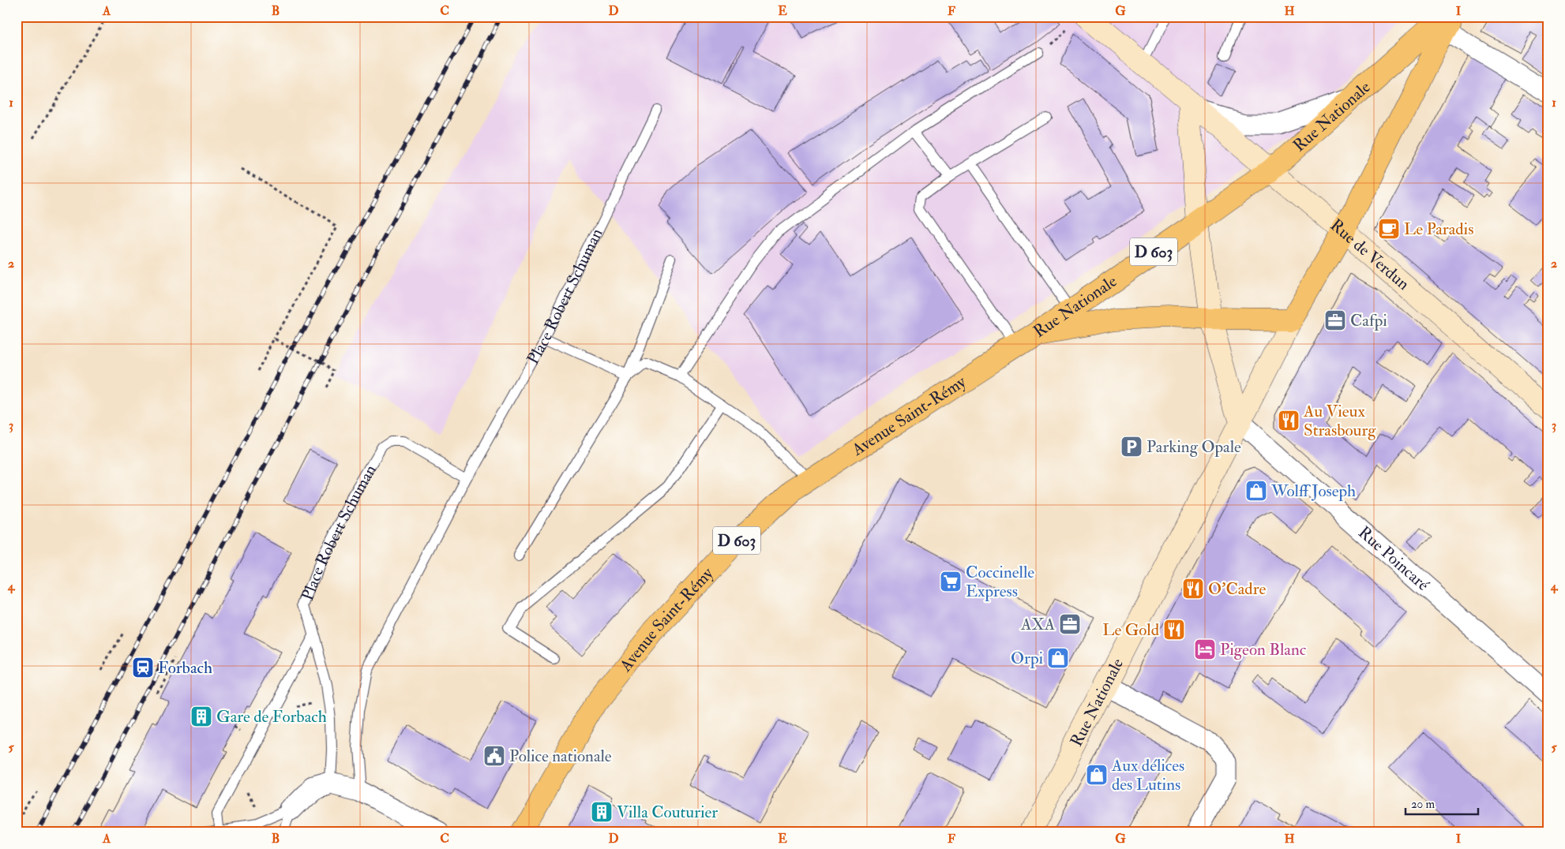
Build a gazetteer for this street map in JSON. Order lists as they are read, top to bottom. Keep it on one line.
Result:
{"streets":{"main road":["Rue Nationale","D 603","Rue de Verdun","Avenue Saint-Rémy"],"street":["Rue Poincaré"],"lane":["Place Robert Schuman"]},"crossings":[["Rue Nationale","Rue de Verdun"],["Rue Nationale","Avenue Saint-Rémy"],["Rue Nationale","Rue Poincaré"]],"places":{"cafe":["Le Paradis"],"office":["Cafpi","AXA"],"restaurant":["Au Vieux Strasbourg","O'Cadre","Le Gold"],"parking":["Parking Opale"],"shop":["Wolff Joseph","Orpi","Aux délices des Lutins"],"supermarket":["Coccinelle Express"],"hotel":["Pigeon Blanc"],"station":["Forbach"],"building":["Gare de Forbach","Villa Couturier"],"public building":["Police nationale"]},"scale_bar":"20 m","grid":{"columns":["A","B","C","D","E","F","G","H","I"],"rows":["1","2","3","4","5"]}}
